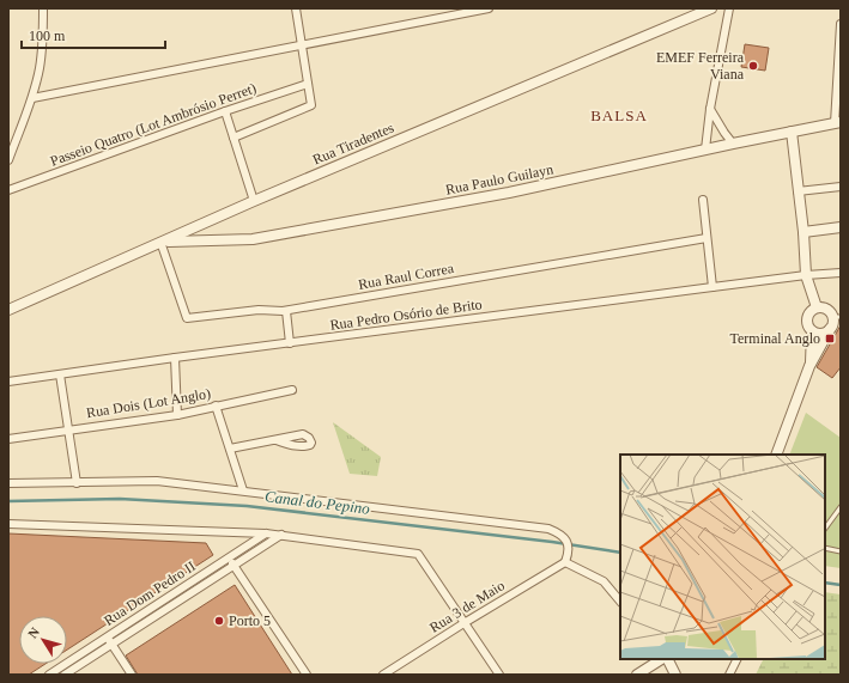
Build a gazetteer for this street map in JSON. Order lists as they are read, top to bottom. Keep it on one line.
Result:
{"streets":{"street":["Passeio Quatro (Lot Ambrósio Perret)","Rua Tiradentes","Rua Paulo Guilayn","Rua Raul Correa","Rua Pedro Osório de Brito","Rua Dois (Lot Anglo)","Rua Dom Pedro II","Rua 3 de Maio"]},"crossings":[["Rua Tiradentes","Rua Paulo Guilayn"],["Rua Tiradentes","Rua Raul Correa"],["Rua Paulo Guilayn","Rua Raul Correa"]],"districts":["BALSA"],"water":["Canal do Pepino"],"places":{"other":["EMEF Ferreira Viana","Porto 5"],"transit":["Terminal Anglo"]},"scale_bar":"100 m","north":"top left"}
